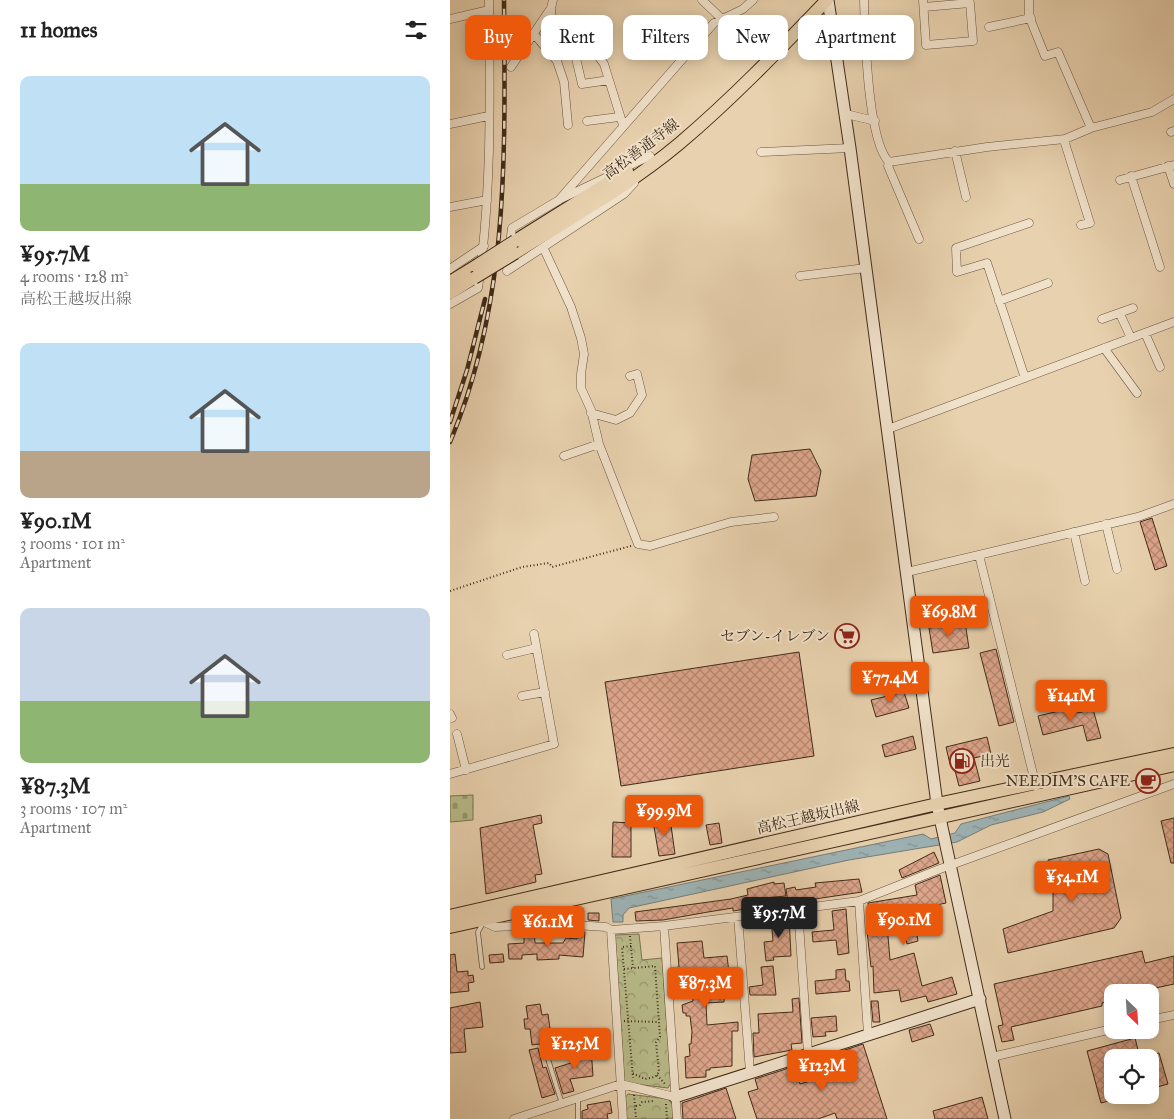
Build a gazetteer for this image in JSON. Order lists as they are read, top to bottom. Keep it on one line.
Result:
{"streets":{"main road":["高松善通寺線","高松王越坂出線"]},"places":{"supermarket":["セブン-イレブン"],"fuel station":["出光"],"cafe":["NEEDIM'S CAFE"]},"north":"bottom right","page":{"heading":"11 homes","chip":["Buy","Rent","Filters","New","Apartment"],"list":[{"name":"¥95.7M","note":"4 rooms · 128 m² · 高松王越坂出線"},{"name":"¥90.1M","note":"3 rooms · 101 m² · Apartment"},{"name":"¥87.3M","note":"3 rooms · 107 m² · Apartment"}],"price":["¥69.8M","¥77.4M","¥141M","¥99.9M","¥54.1M","¥95.7M","¥90.1M","¥61.1M","¥87.3M","¥125M","¥123M"]}}
